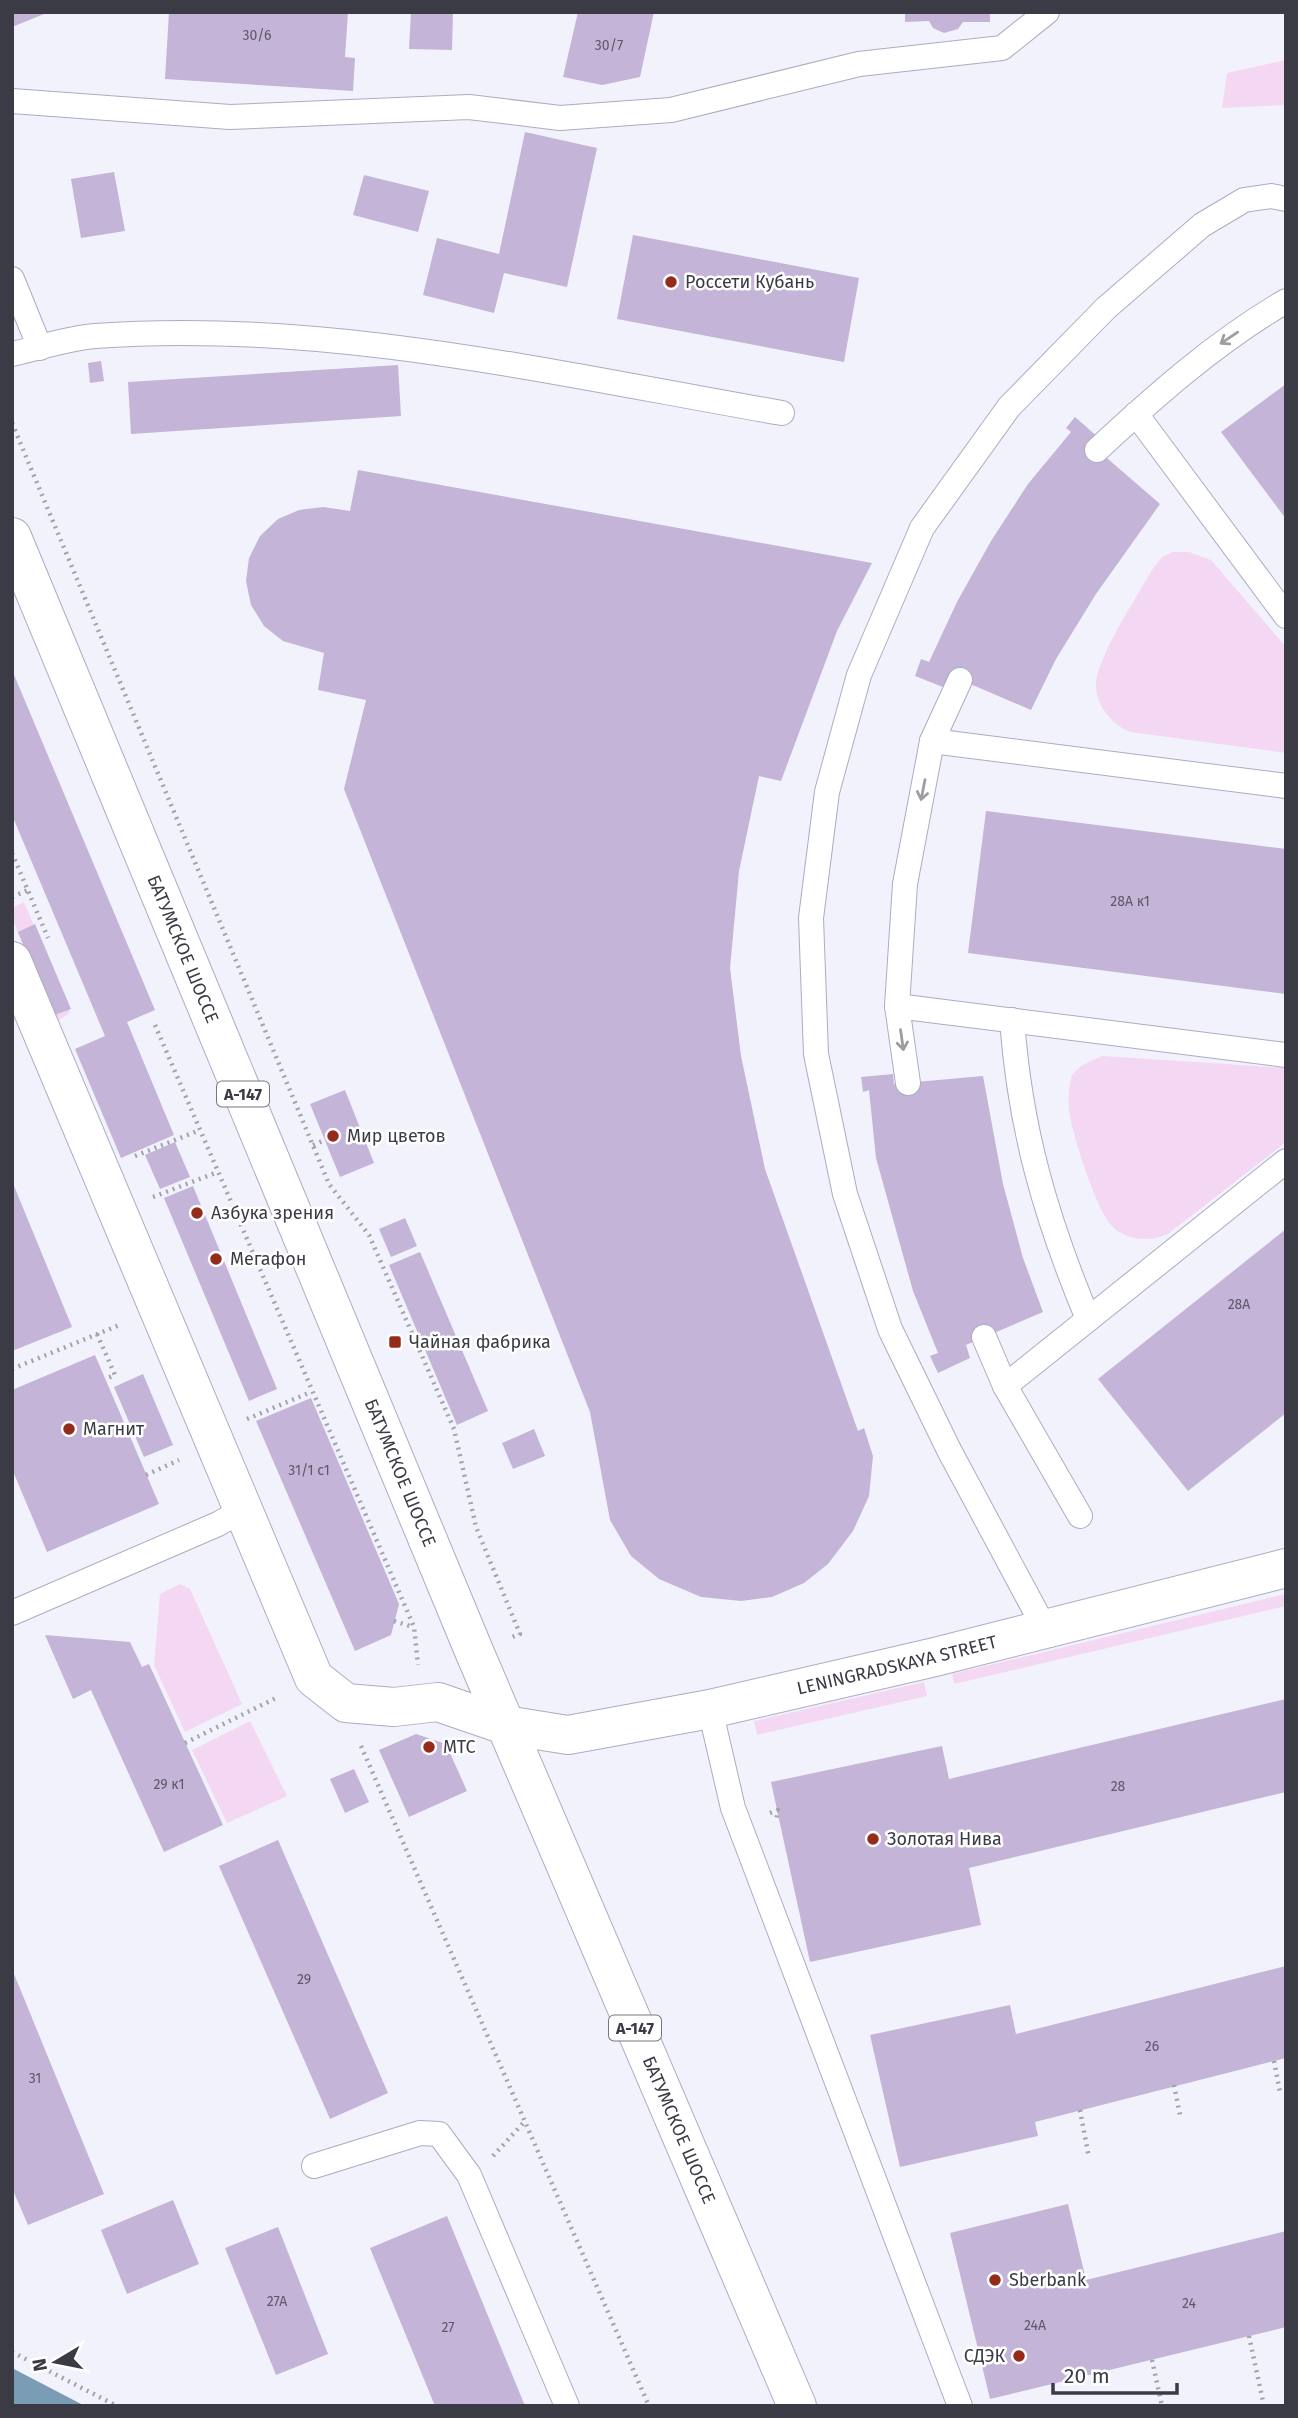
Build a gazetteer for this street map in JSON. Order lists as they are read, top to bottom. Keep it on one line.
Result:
{"streets":{"main road":["БАТУМСКОЕ ШОССЕ","А-147","LENINGRADSKAYA STREET"]},"crossings":[["БАТУМСКОЕ ШОССЕ","LENINGRADSKAYA STREET"]],"places":{"other":["Россети Кубань","Мир цветов","Азбука зрения","Мегафон","Магнит","МТС","Золотая Нива","Sberbank","СДЭК"],"transit":["Чайная фабрика"]},"house_numbers":["30/6","30/7","28А к1","28А","31/1 с1","29 к1","28","29","26","31","27А","24","24А","27"],"scale_bar":"20 m","north":"left"}
